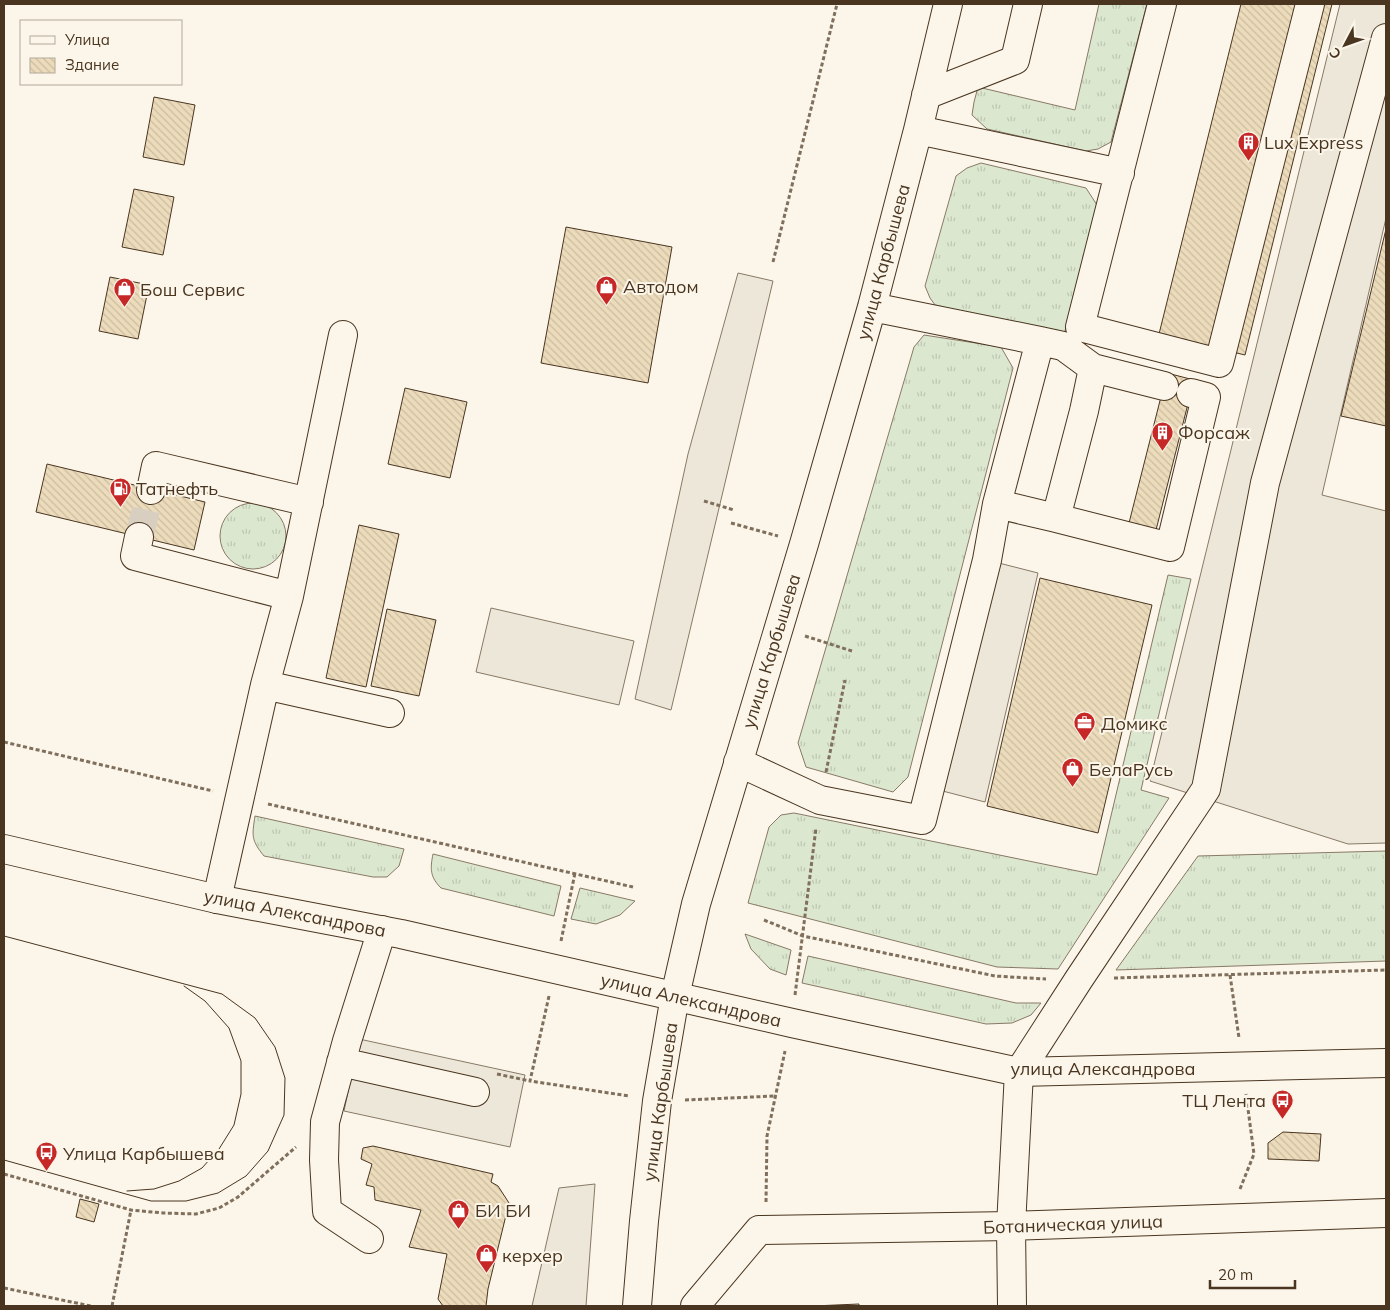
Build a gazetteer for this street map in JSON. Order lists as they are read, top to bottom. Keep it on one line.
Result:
{"streets":{"street":["улица Карбышева","улица Александрова","Ботаническая улица"]},"crossings":[["улица Карбышева","улица Александрова"]],"places":{"building":["Lux Express","Форсаж"],"shop":["Автодом","Бош Сервис","БелаРусь","БИ БИ","керхер"],"fuel station":["Татнефть"],"office":["Домикс"],"bus stop":["ТЦ Лента","Улица Карбышева"]},"legend":["Улица","Здание"],"scale_bar":"20 m","north":"bottom left"}
